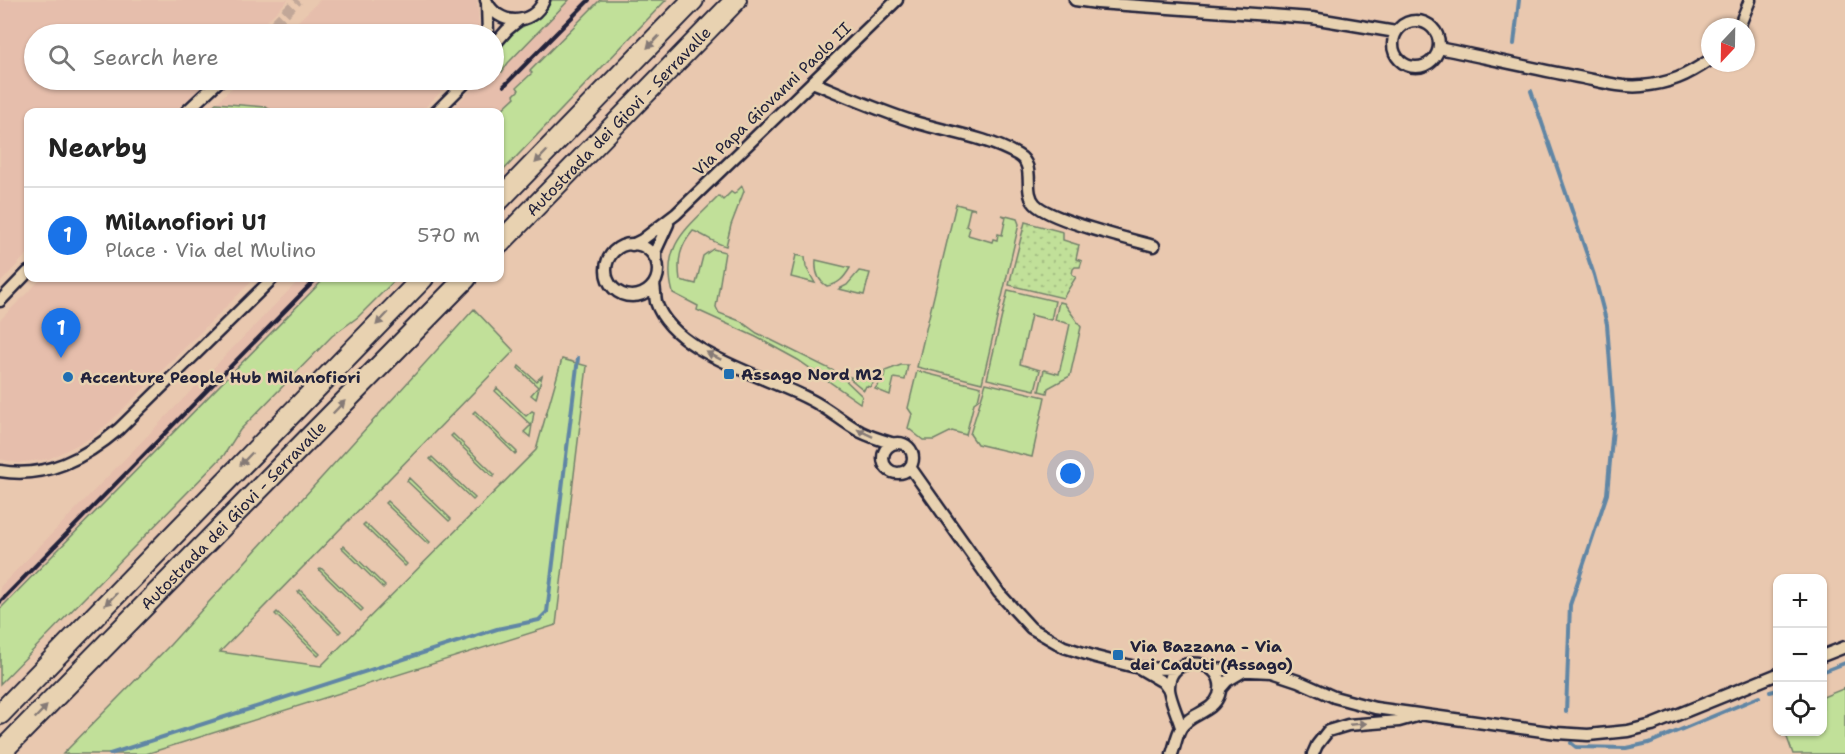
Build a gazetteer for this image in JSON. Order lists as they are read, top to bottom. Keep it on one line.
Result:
{"streets":{"highway":["Autostrada dei Giovi - Serravalle"],"street":["Via Papa Giovanni Paolo II"]},"places":{"transit":["Assago Nord M2","Via Bazzana - Via dei Caduti (Assago)"],"other":["Accenture People Hub Milanofiori"]},"north":"bottom","page":{"search":"Search here","heading":"Nearby","list":[{"mark":"1","name":"Milanofiori U1","note":"Place · Via del Mulino","value":"570 m"}],"pins":"1","map_buttons":["+","−"]}}
